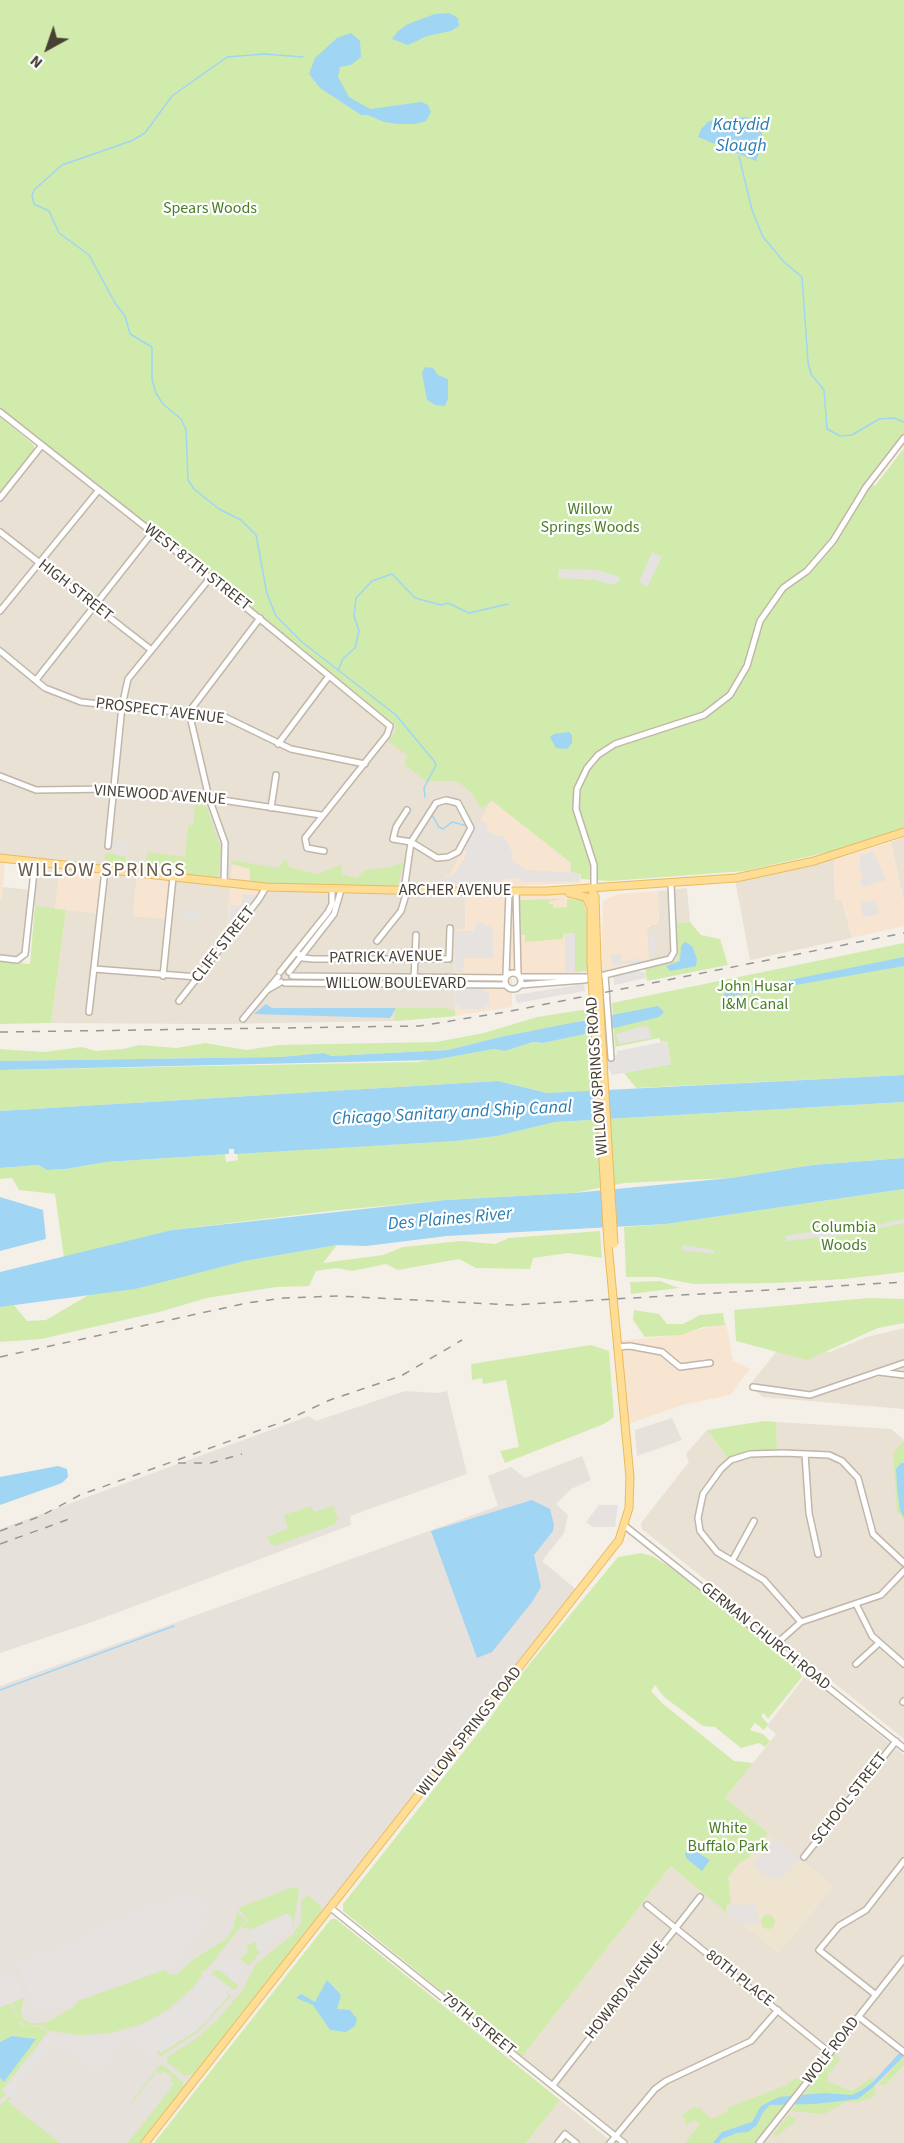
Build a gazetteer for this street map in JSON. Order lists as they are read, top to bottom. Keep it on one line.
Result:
{"streets":{"main road":["ARCHER AVENUE","WILLOW SPRINGS ROAD"],"street":["WEST 87TH STREET","HIGH STREET","PROSPECT AVENUE","VINEWOOD AVENUE","CLIFF STREET","PATRICK AVENUE","WILLOW BOULEVARD","GERMAN CHURCH ROAD","SCHOOL STREET","80TH PLACE","HOWARD AVENUE","79TH STREET","WOLF ROAD"]},"crossings":[["WEST 87TH STREET","PROSPECT AVENUE"],["ARCHER AVENUE","CLIFF STREET"],["ARCHER AVENUE","WILLOW SPRINGS ROAD"],["WILLOW SPRINGS ROAD","GERMAN CHURCH ROAD"],["WILLOW SPRINGS ROAD","79TH STREET"],["GERMAN CHURCH ROAD","SCHOOL STREET"],["80TH PLACE","HOWARD AVENUE"],["80TH PLACE","WOLF ROAD"],["HOWARD AVENUE","79TH STREET"]],"districts":["WILLOW SPRINGS"],"water":["Katydid Slough","Chicago Sanitary and Ship Canal","Des Plaines River"],"parks":["Spears Woods","Willow Springs Woods","John Husar I&M Canal","Columbia Woods","White Buffalo Park"],"north":"bottom left"}
